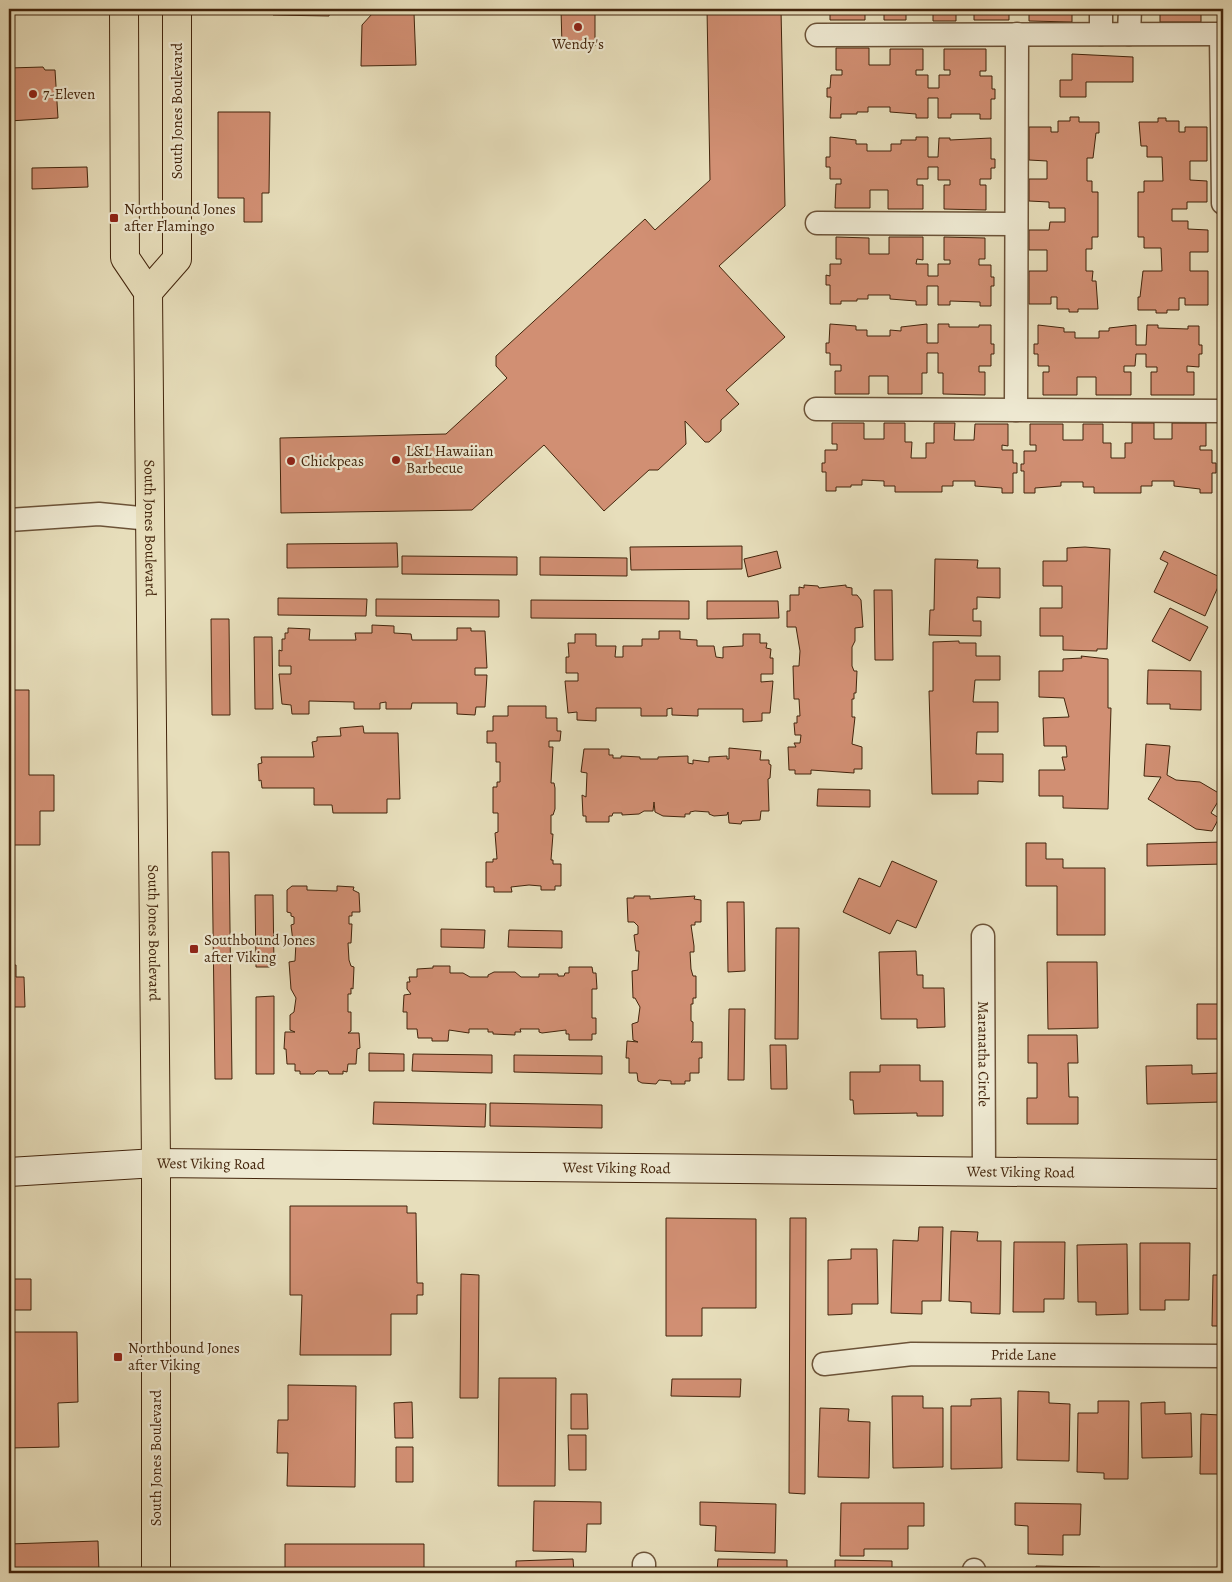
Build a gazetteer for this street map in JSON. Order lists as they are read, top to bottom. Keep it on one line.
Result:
{"streets":{"main road":["South Jones Boulevard"],"street":["Maranatha Circle","West Viking Road","Pride Lane"]},"crossings":[["South Jones Boulevard","West Viking Road"],["Maranatha Circle","West Viking Road"]],"places":{"other":["Wendy's","7-Eleven","L&L Hawaiian Barbecue","Chickpeas"],"transit":["Northbound Jones after Flamingo","Southbound Jones after Viking","Northbound Jones after Viking"]}}
